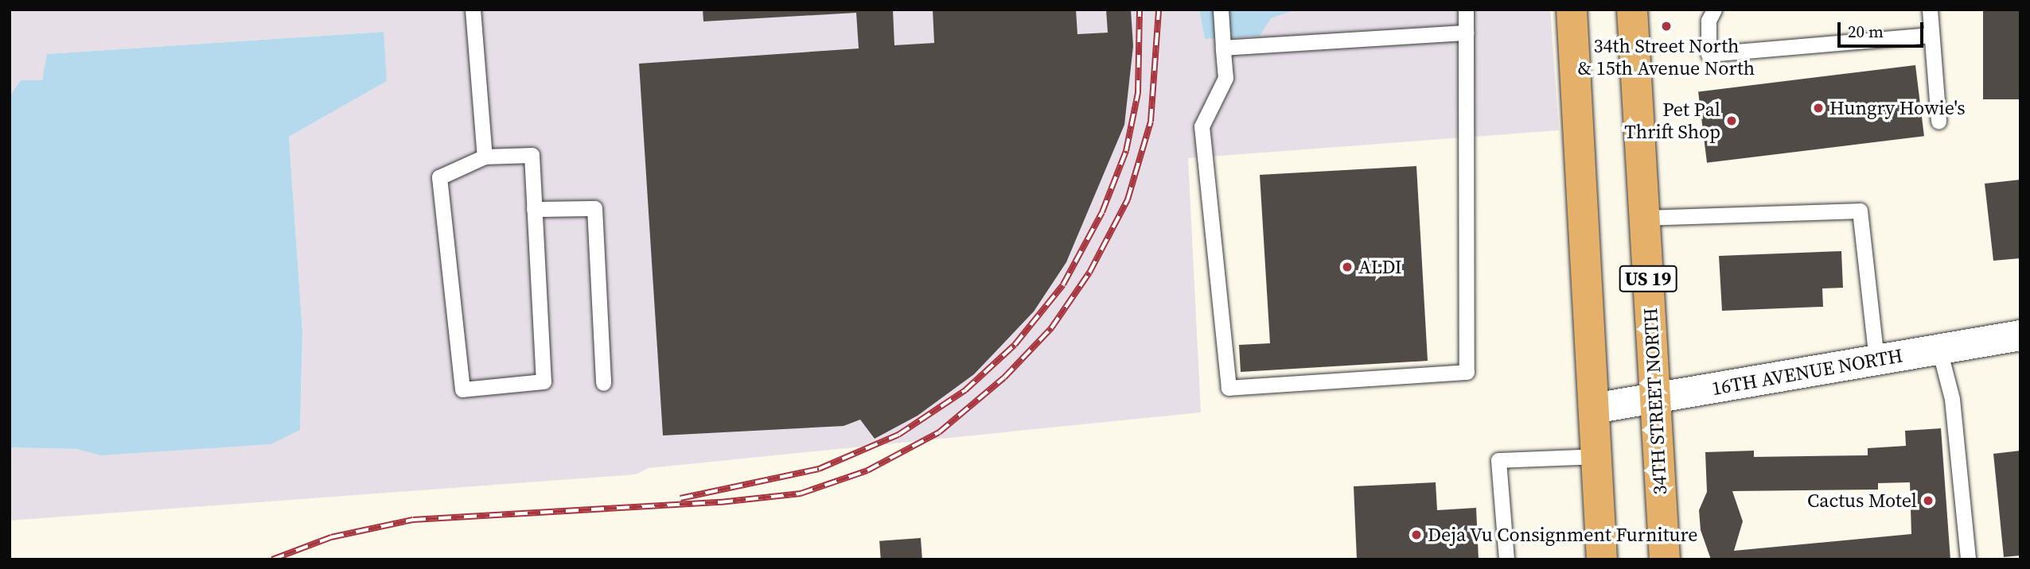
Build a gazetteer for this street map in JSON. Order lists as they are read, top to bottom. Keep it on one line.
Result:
{"streets":{"highway":["US 19","34TH STREET NORTH"],"street":["16TH AVENUE NORTH"]},"crossings":[["16TH AVENUE NORTH","34TH STREET NORTH"]],"places":["34th Street North & 15th Avenue North","Hungry Howie's","Pet Pal Thrift Shop","ALDI","Cactus Motel","Deja Vu Consignment Furniture"],"scale_bar":"20 m"}
